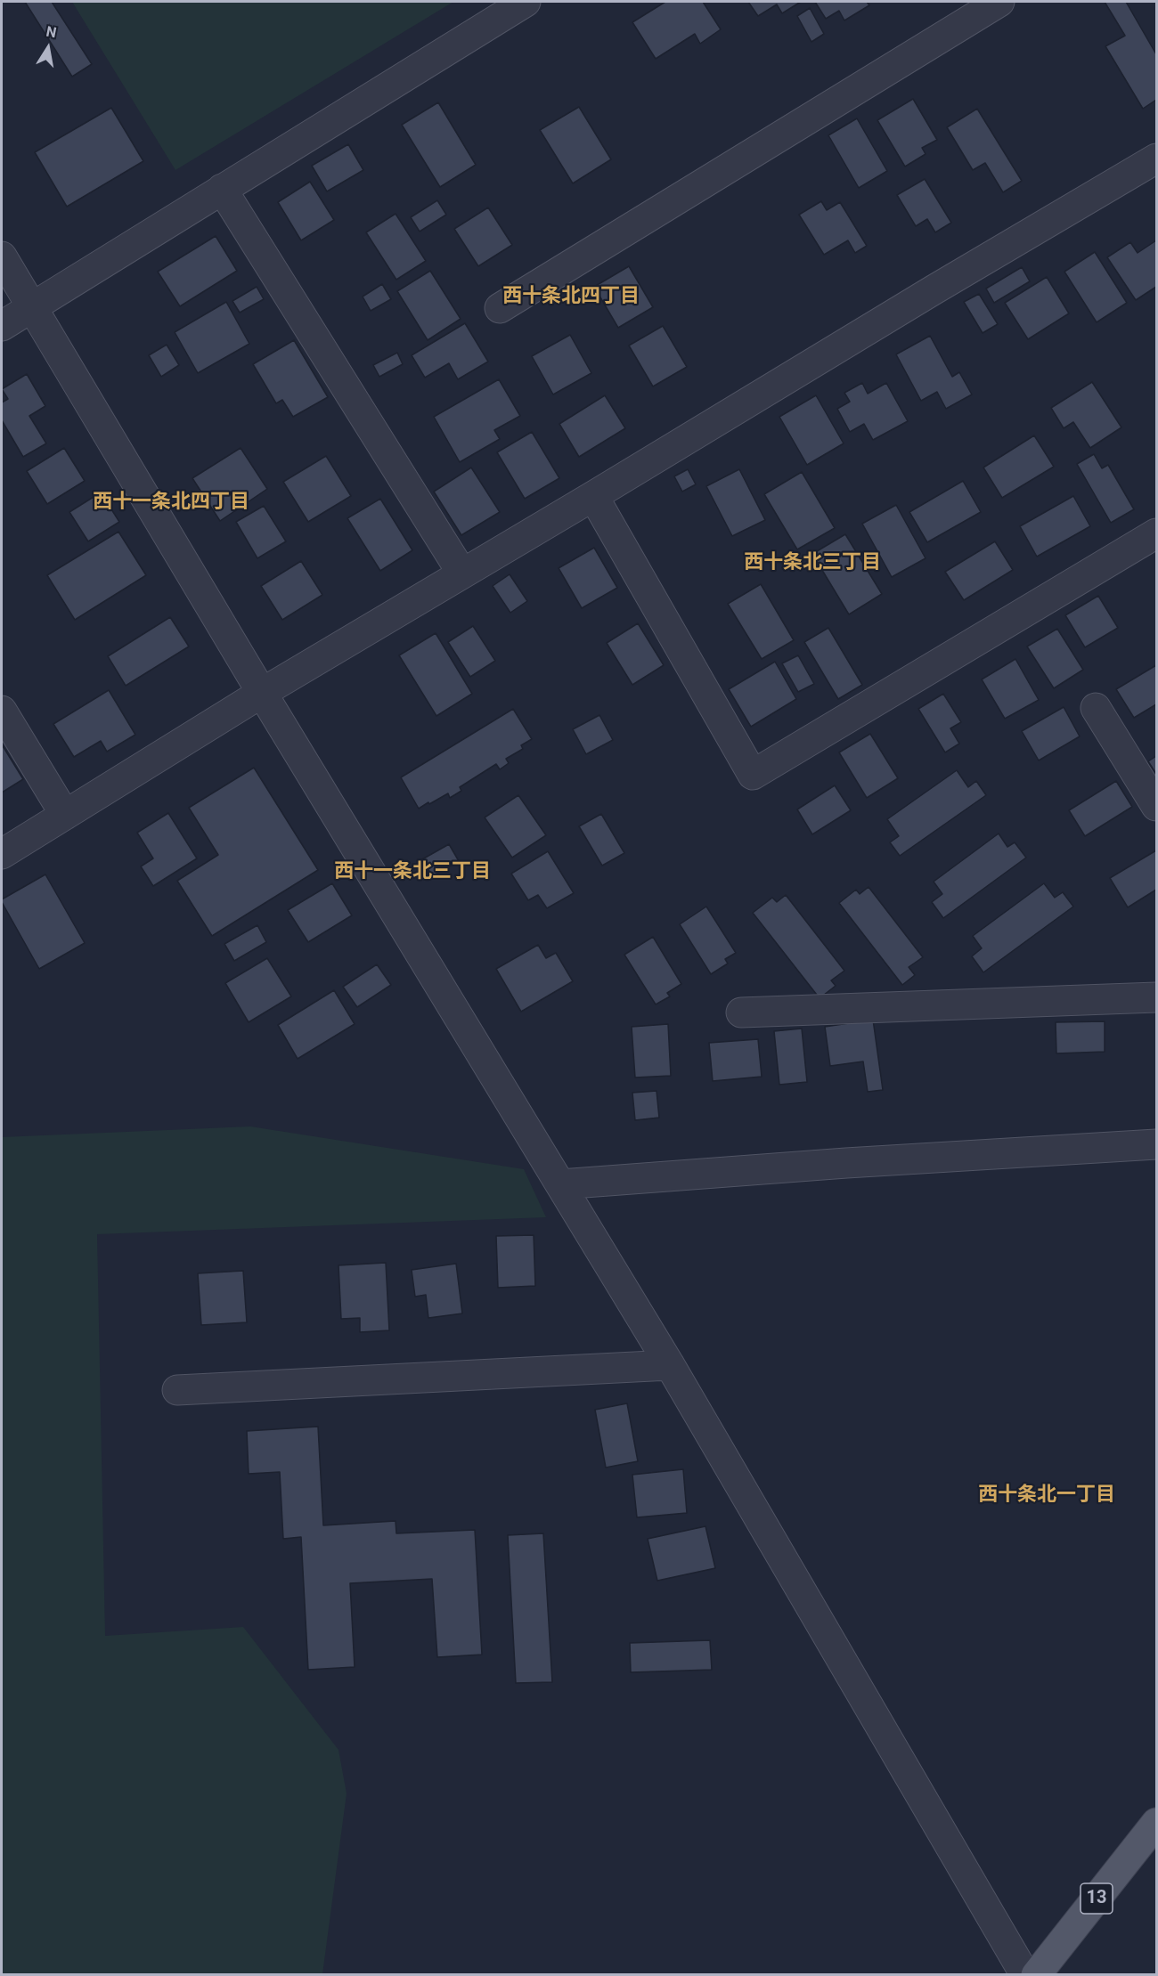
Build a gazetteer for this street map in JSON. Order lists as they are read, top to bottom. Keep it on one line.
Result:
{"streets":{"main road":["13"]},"districts":["西十条北四丁目","西十一条北四丁目","西十条北三丁目","西十一条北三丁目","西十条北一丁目"],"north":"top"}
